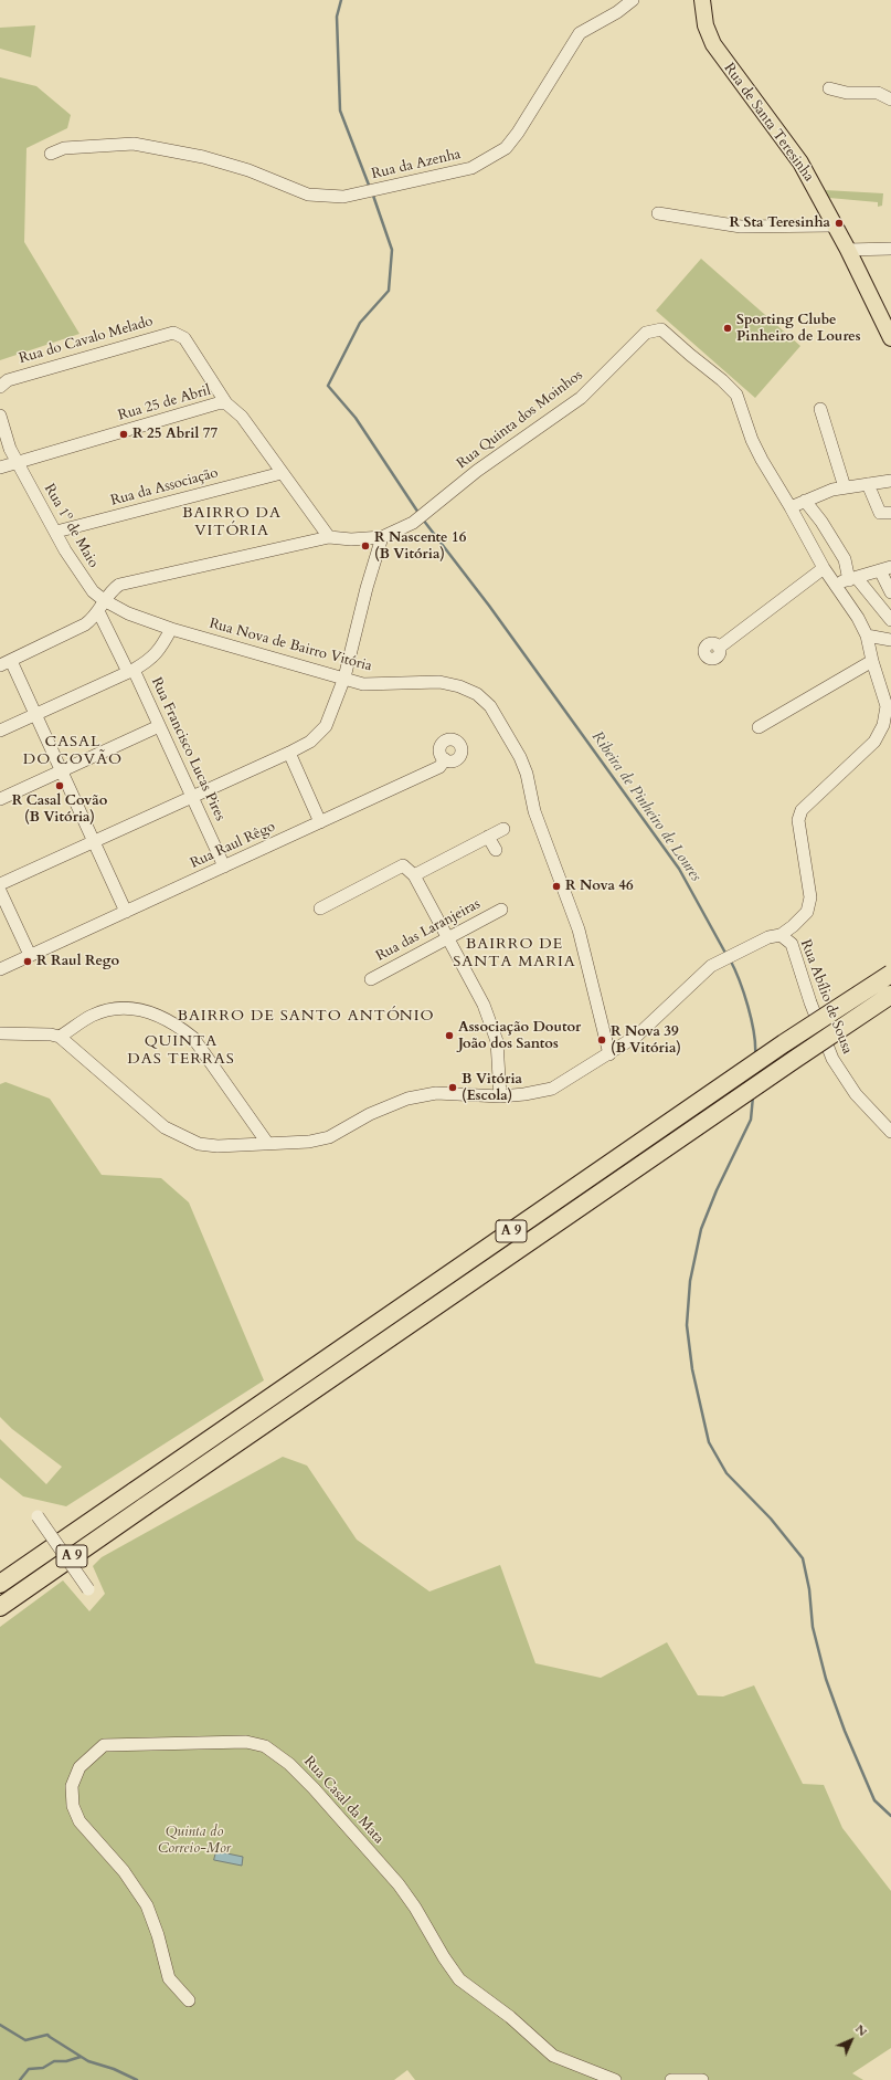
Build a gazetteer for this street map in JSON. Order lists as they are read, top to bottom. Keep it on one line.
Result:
{"streets":{"highway":["A 9"],"main road":["Rua de Santa Teresinha"],"street":["Rua da Azenha","Rua do Cavalo Melado","Rua 25 de Abril","Rua Quinta dos Moinhos","Rua da Associação","Rua 1º de Maio","Rua Nova de Bairro Vitória","Rua Francisco Lucas Pires","Rua Raul Rêgo","Rua das Laranjeiras","Rua Abílio de Sousa","Rua Casal da Mata"]},"crossings":[["Rua do Cavalo Melado","Rua 25 de Abril"],["Rua 25 de Abril","Rua da Associação"],["Rua 25 de Abril","Rua 1º de Maio"],["Rua Quinta dos Moinhos","Rua Abílio de Sousa"],["Rua da Associação","Rua 1º de Maio"],["Rua 1º de Maio","Rua Nova de Bairro Vitória"],["Rua 1º de Maio","Rua Francisco Lucas Pires"],["Rua Nova de Bairro Vitória","Rua Francisco Lucas Pires"],["Rua Francisco Lucas Pires","Rua Raul Rêgo"]],"districts":["BAIRRO DA VITÓRIA","CASAL DO COVÃO","BAIRRO DE SANTA MARIA","BAIRRO DE SANTO ANTÓNIO","QUINTA DAS TERRAS"],"water":["Ribeira de Pinheiro de Loures"],"parks":["Quinta do Correio-Mor"],"places":["R Sta Teresinha","Sporting Clube Pinheiro de Loures","R 25 Abril 77","R Nascente 16 (B Vitória)","R Casal Covão (B Vitória)","R Nova 46","R Raul Rego","Associação Doutor João dos Santos","R Nova 39 (B Vitória)","B Vitória (Escola)"],"north":"top right"}
